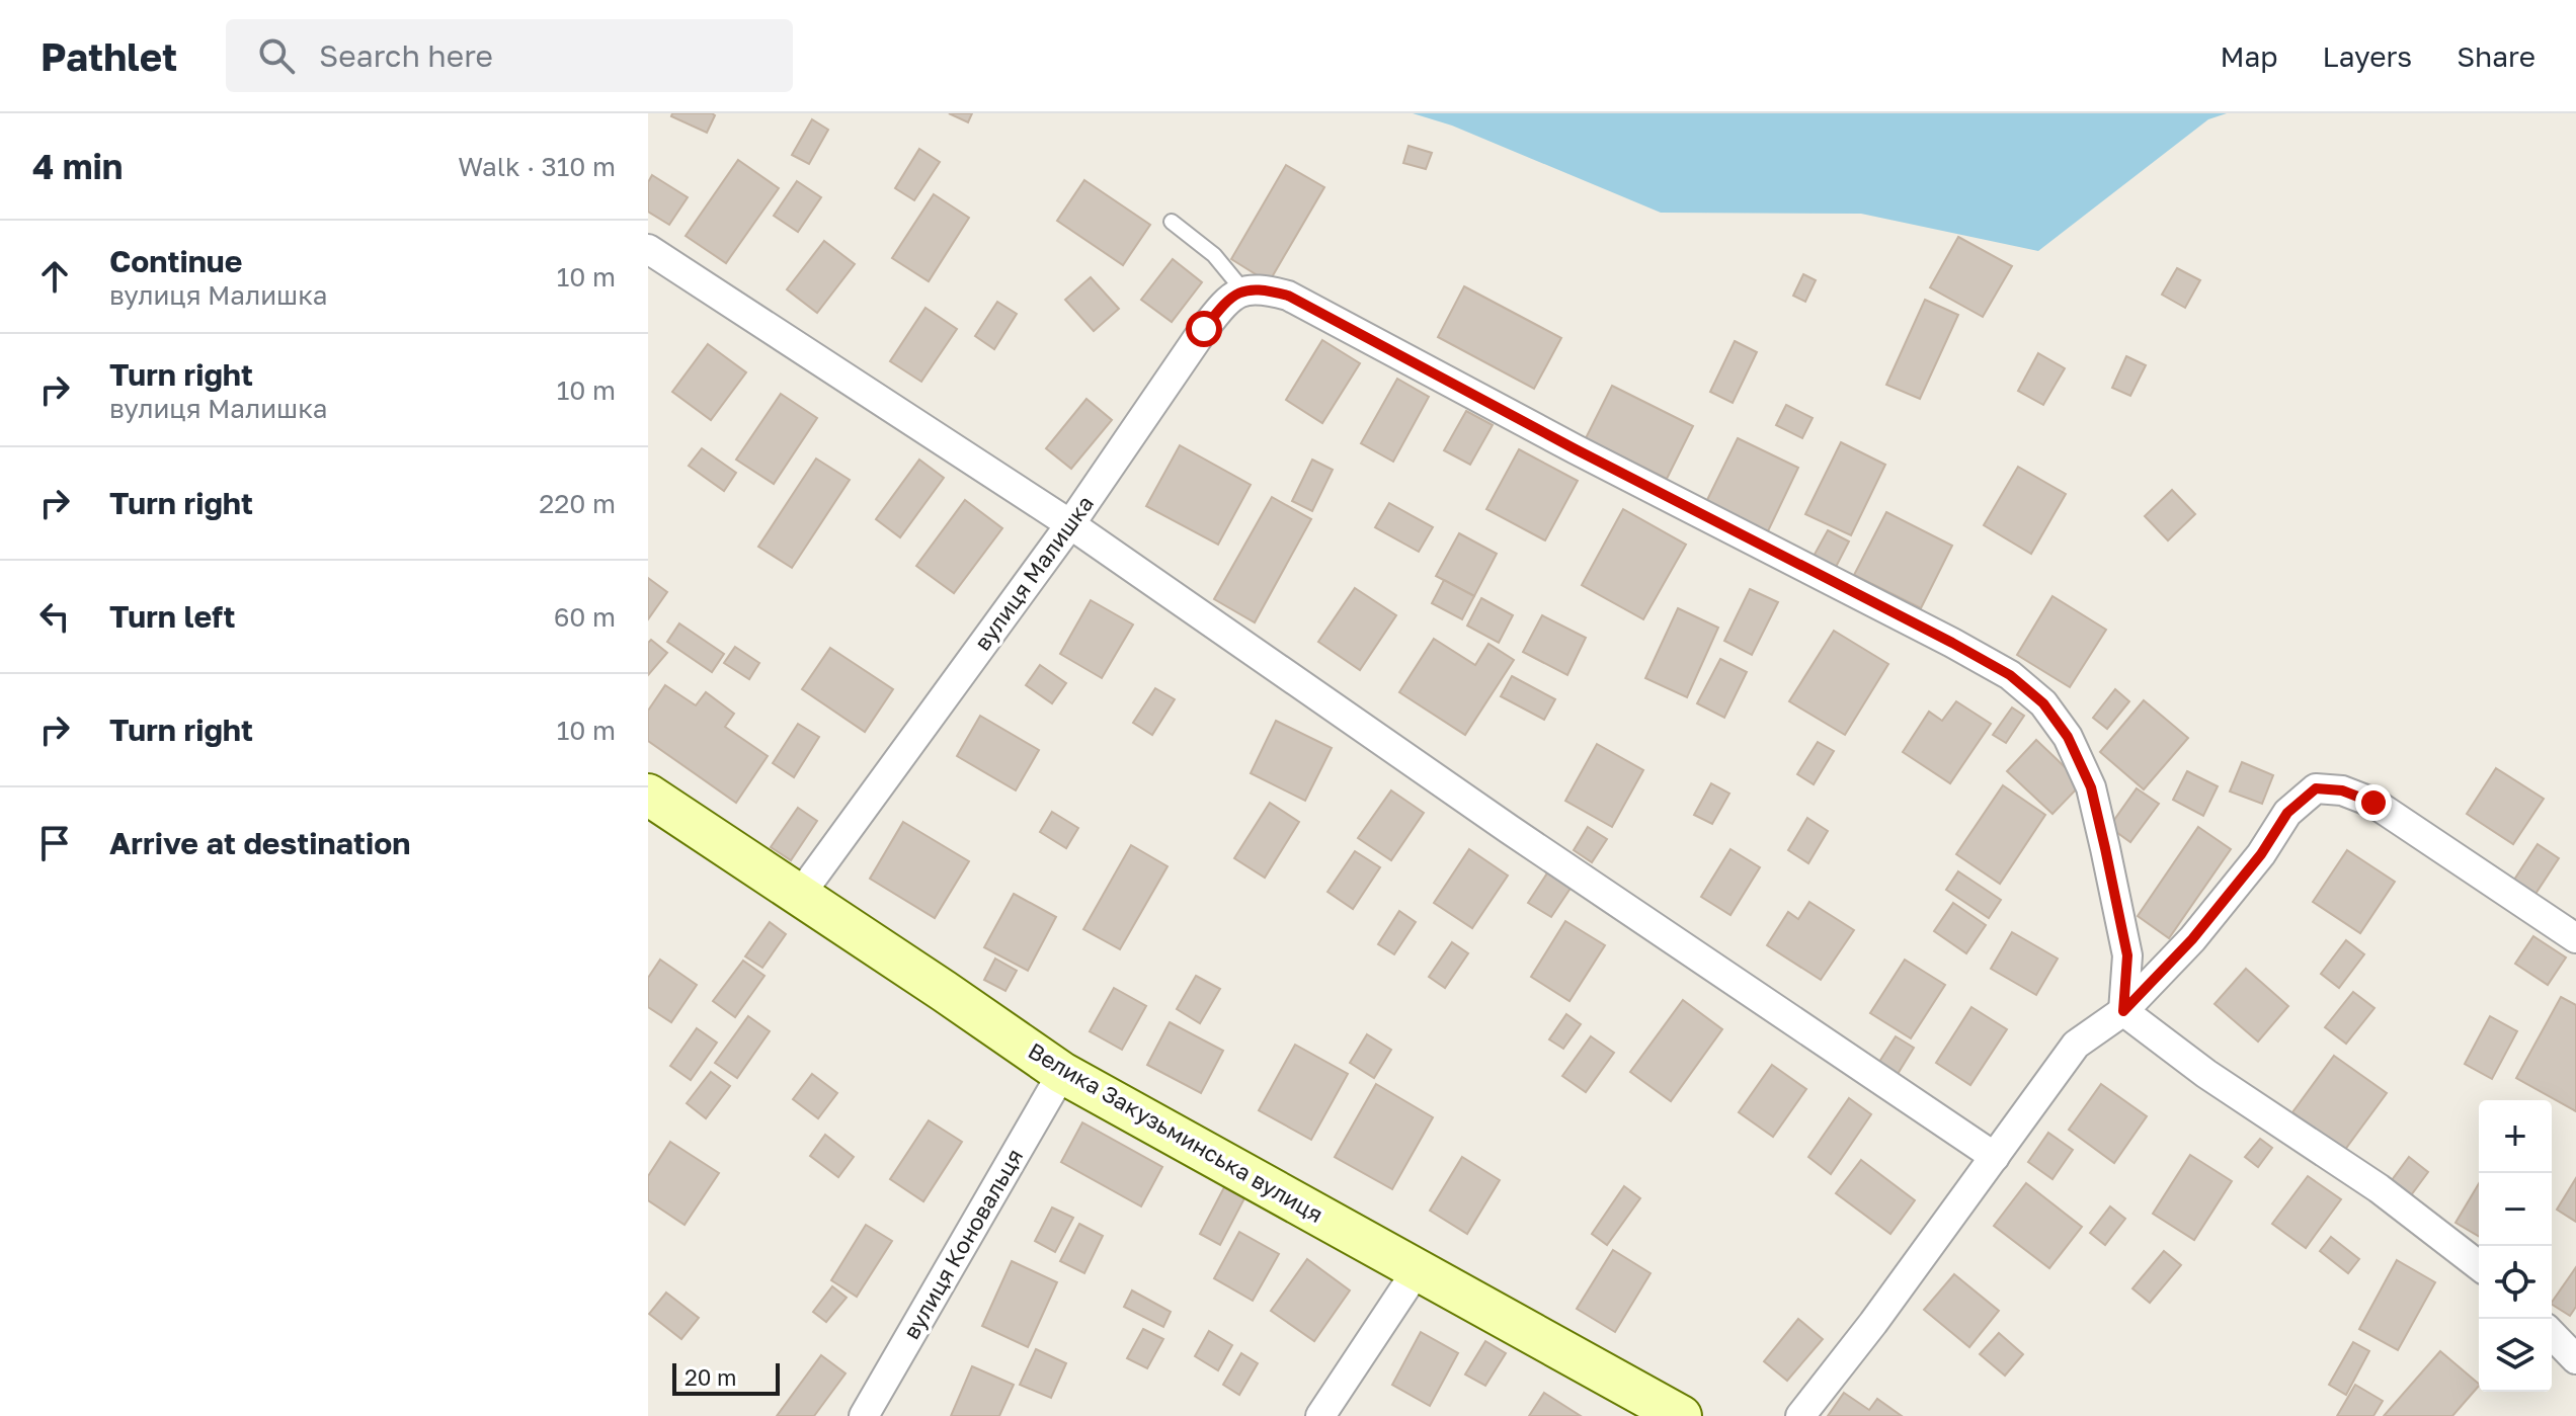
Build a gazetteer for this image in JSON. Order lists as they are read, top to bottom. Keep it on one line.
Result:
{"streets":{"street":["вулиця Малишка","Велика Закузьминська вулиця","вулиця Коновальця"]},"crossings":[["вулиця Малишка","Велика Закузьминська вулиця"],["Велика Закузьминська вулиця","вулиця Коновальця"]],"scale_bar":"20 m","page":{"header":"Pathlet","search":"Search here","nav":["Map","Layers","Share"],"heading":["4 min","Walk · 310 m"],"list":[["Continue","вулиця Малишка","10 m"],["Turn right","вулиця Малишка","10 m"],["Turn right","220 m"],["Turn left","60 m"],["Turn right","10 m"],"Arrive at destination"],"map_buttons":["+","−"],"scale":"20 m"}}
